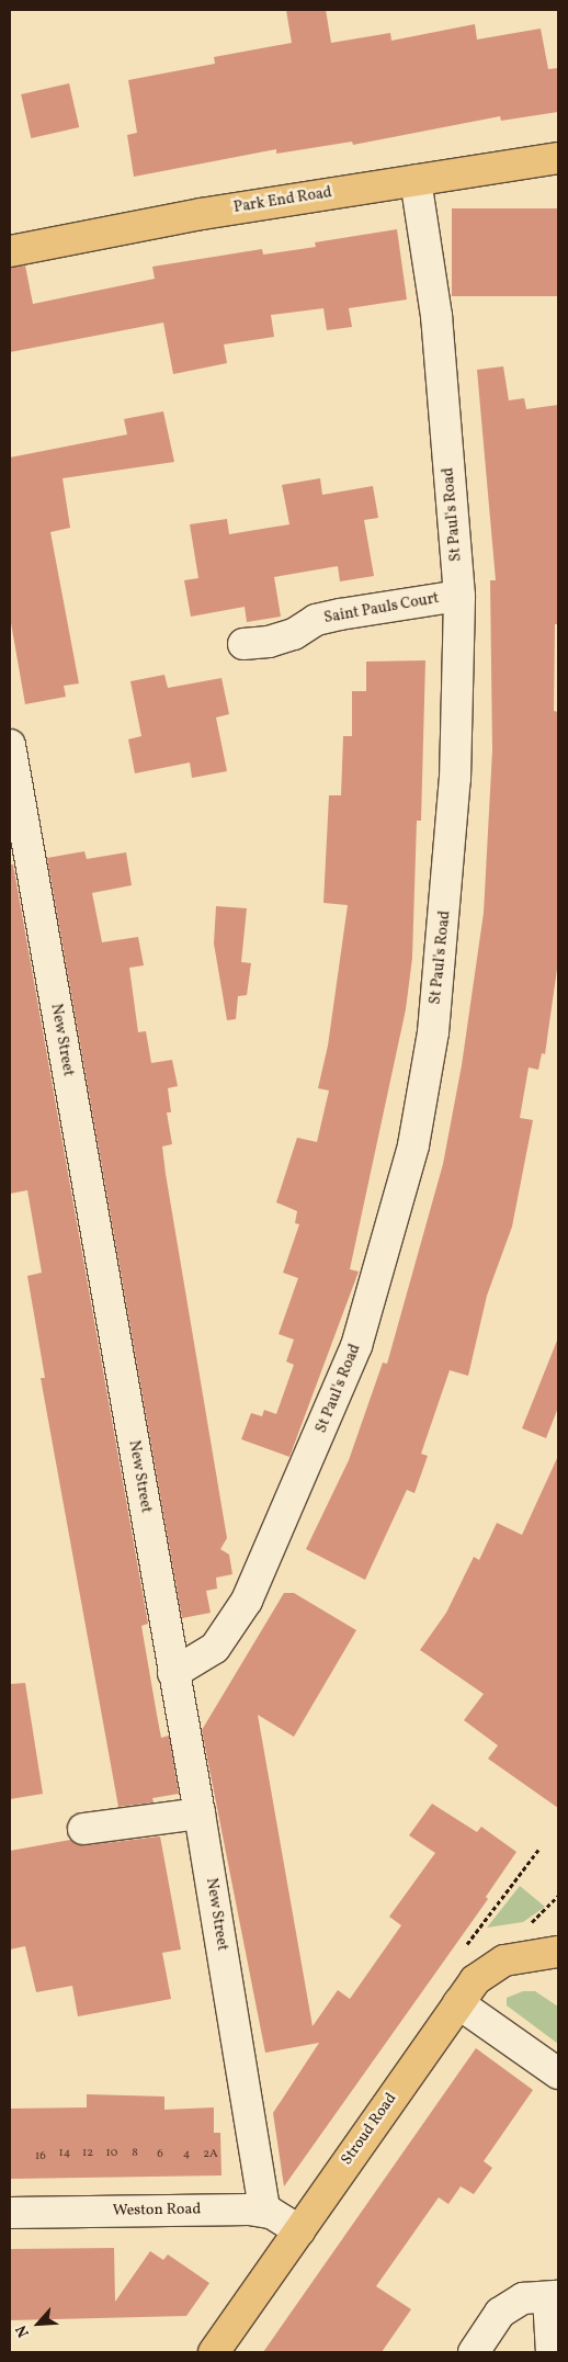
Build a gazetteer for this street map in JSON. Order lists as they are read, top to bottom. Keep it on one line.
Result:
{"streets":{"main road":["Park End Road","Stroud Road"],"street":["St Paul's Road","Saint Pauls Court","New Street","Weston Road"]},"crossings":[["Park End Road","St Paul's Road"],["St Paul's Road","Saint Pauls Court"],["St Paul's Road","New Street"],["New Street","Weston Road"]],"house_numbers":["14","12","10","8","6","4","2A","16"],"north":"bottom left"}
